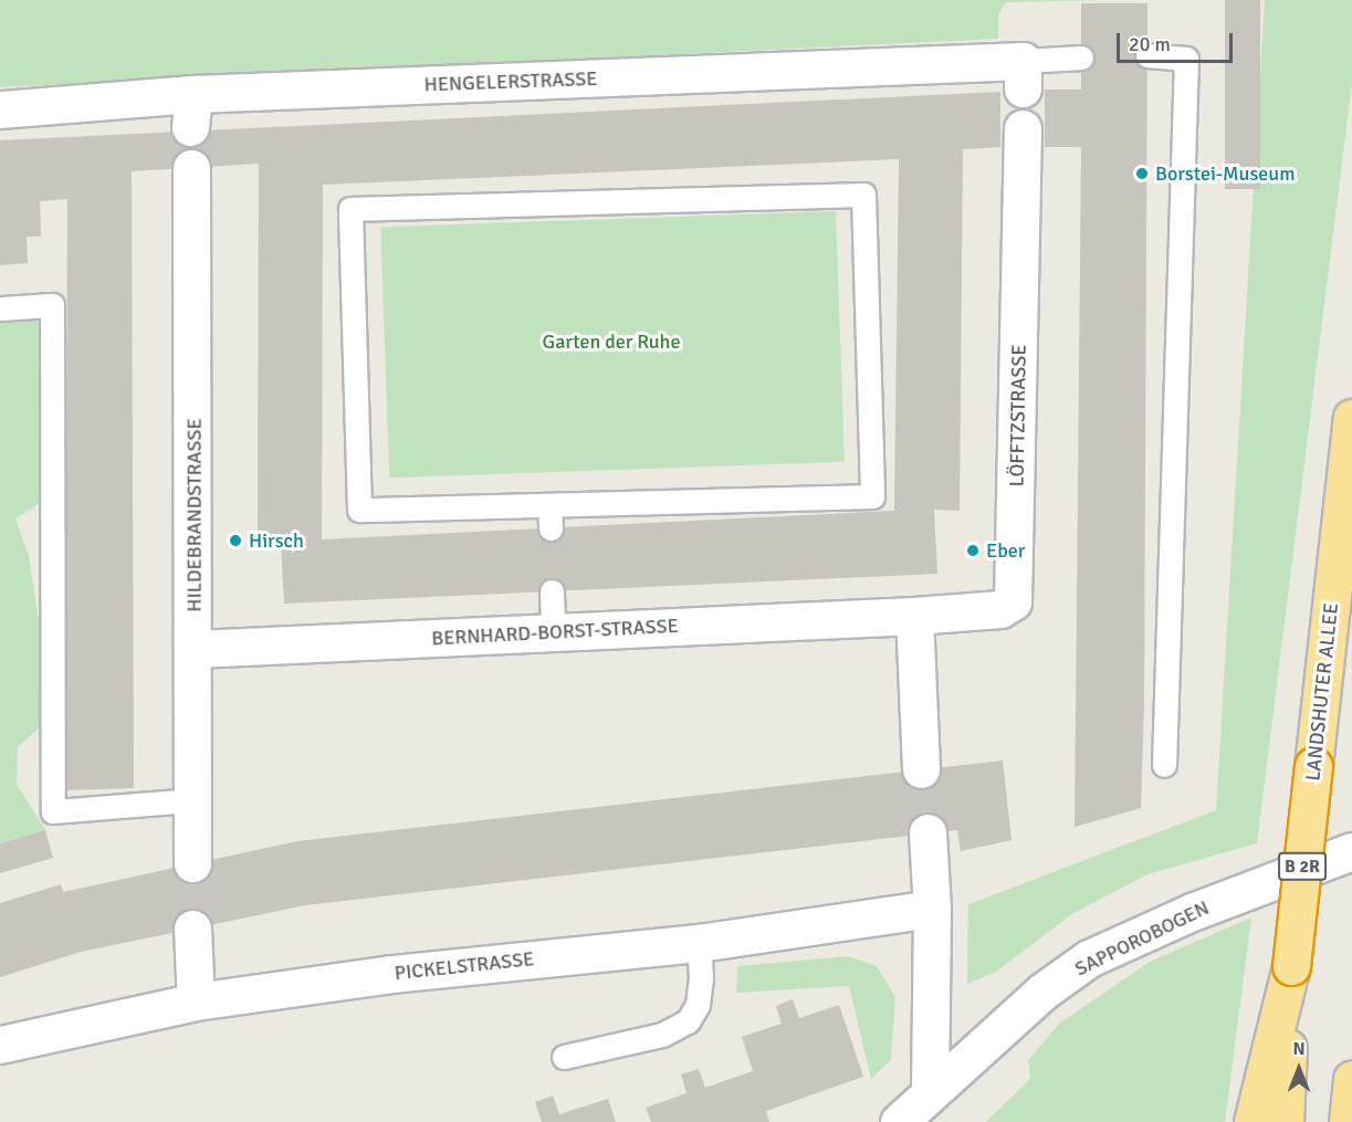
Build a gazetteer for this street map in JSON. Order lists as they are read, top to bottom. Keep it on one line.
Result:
{"streets":{"highway":["LANDSHUTER ALLEE","B 2R"],"street":["HENGELERSTRASSE","LÖFFTZSTRASSE","HILDEBRANDSTRASSE","BERNHARD-BORST-STRASSE","SAPPOROBOGEN","PICKELSTRASSE"]},"crossings":[["LÖFFTZSTRASSE","BERNHARD-BORST-STRASSE"],["HILDEBRANDSTRASSE","BERNHARD-BORST-STRASSE"],["LANDSHUTER ALLEE","B 2R"]],"parks":["Garten der Ruhe"],"places":["Borstei-Museum","Hirsch","Eber"],"scale_bar":"20 m","north":"top"}
